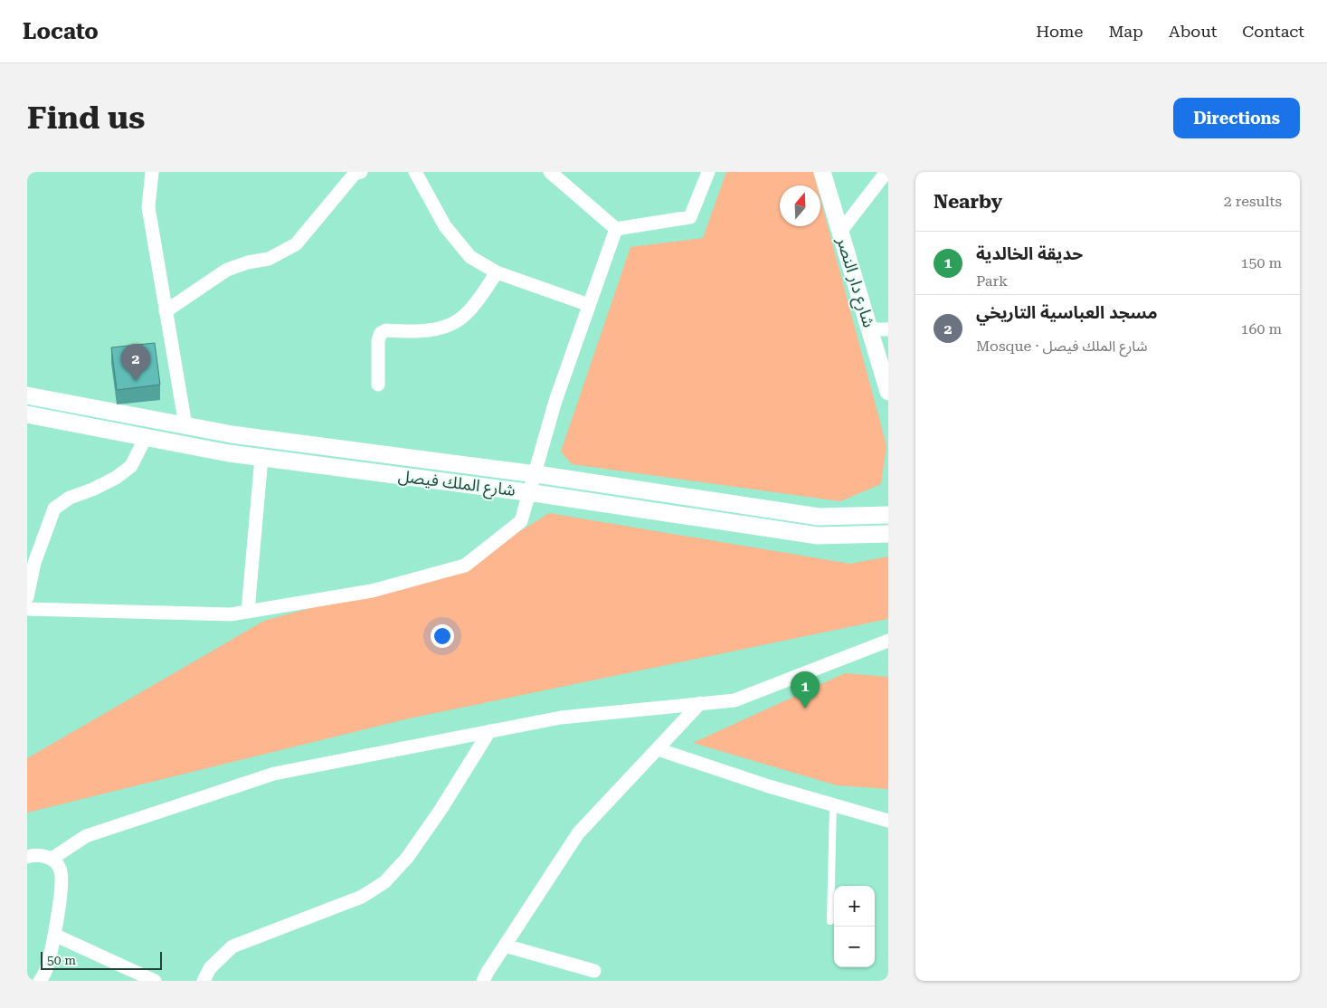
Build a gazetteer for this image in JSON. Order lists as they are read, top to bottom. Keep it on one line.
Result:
{"streets":{"street":["شارع دار النصر","شارع الملك فيصل"]},"scale_bar":"50 m","north":"top","page":{"header":"Locato","nav":["Home","Map","About","Contact"],"buttons":"Directions","title":"Find us","heading":["Nearby","2 results"],"list":[{"mark":"1","name":"حديقة الخالدية","note":"Park","value":"150 m"},{"mark":"2","name":"مسجد العباسية التاريخي","note":"Mosque · شارع الملك فيصل","value":"160 m"}],"pins":["2","1"],"map_buttons":["+","−"],"scale":"50 m"}}
